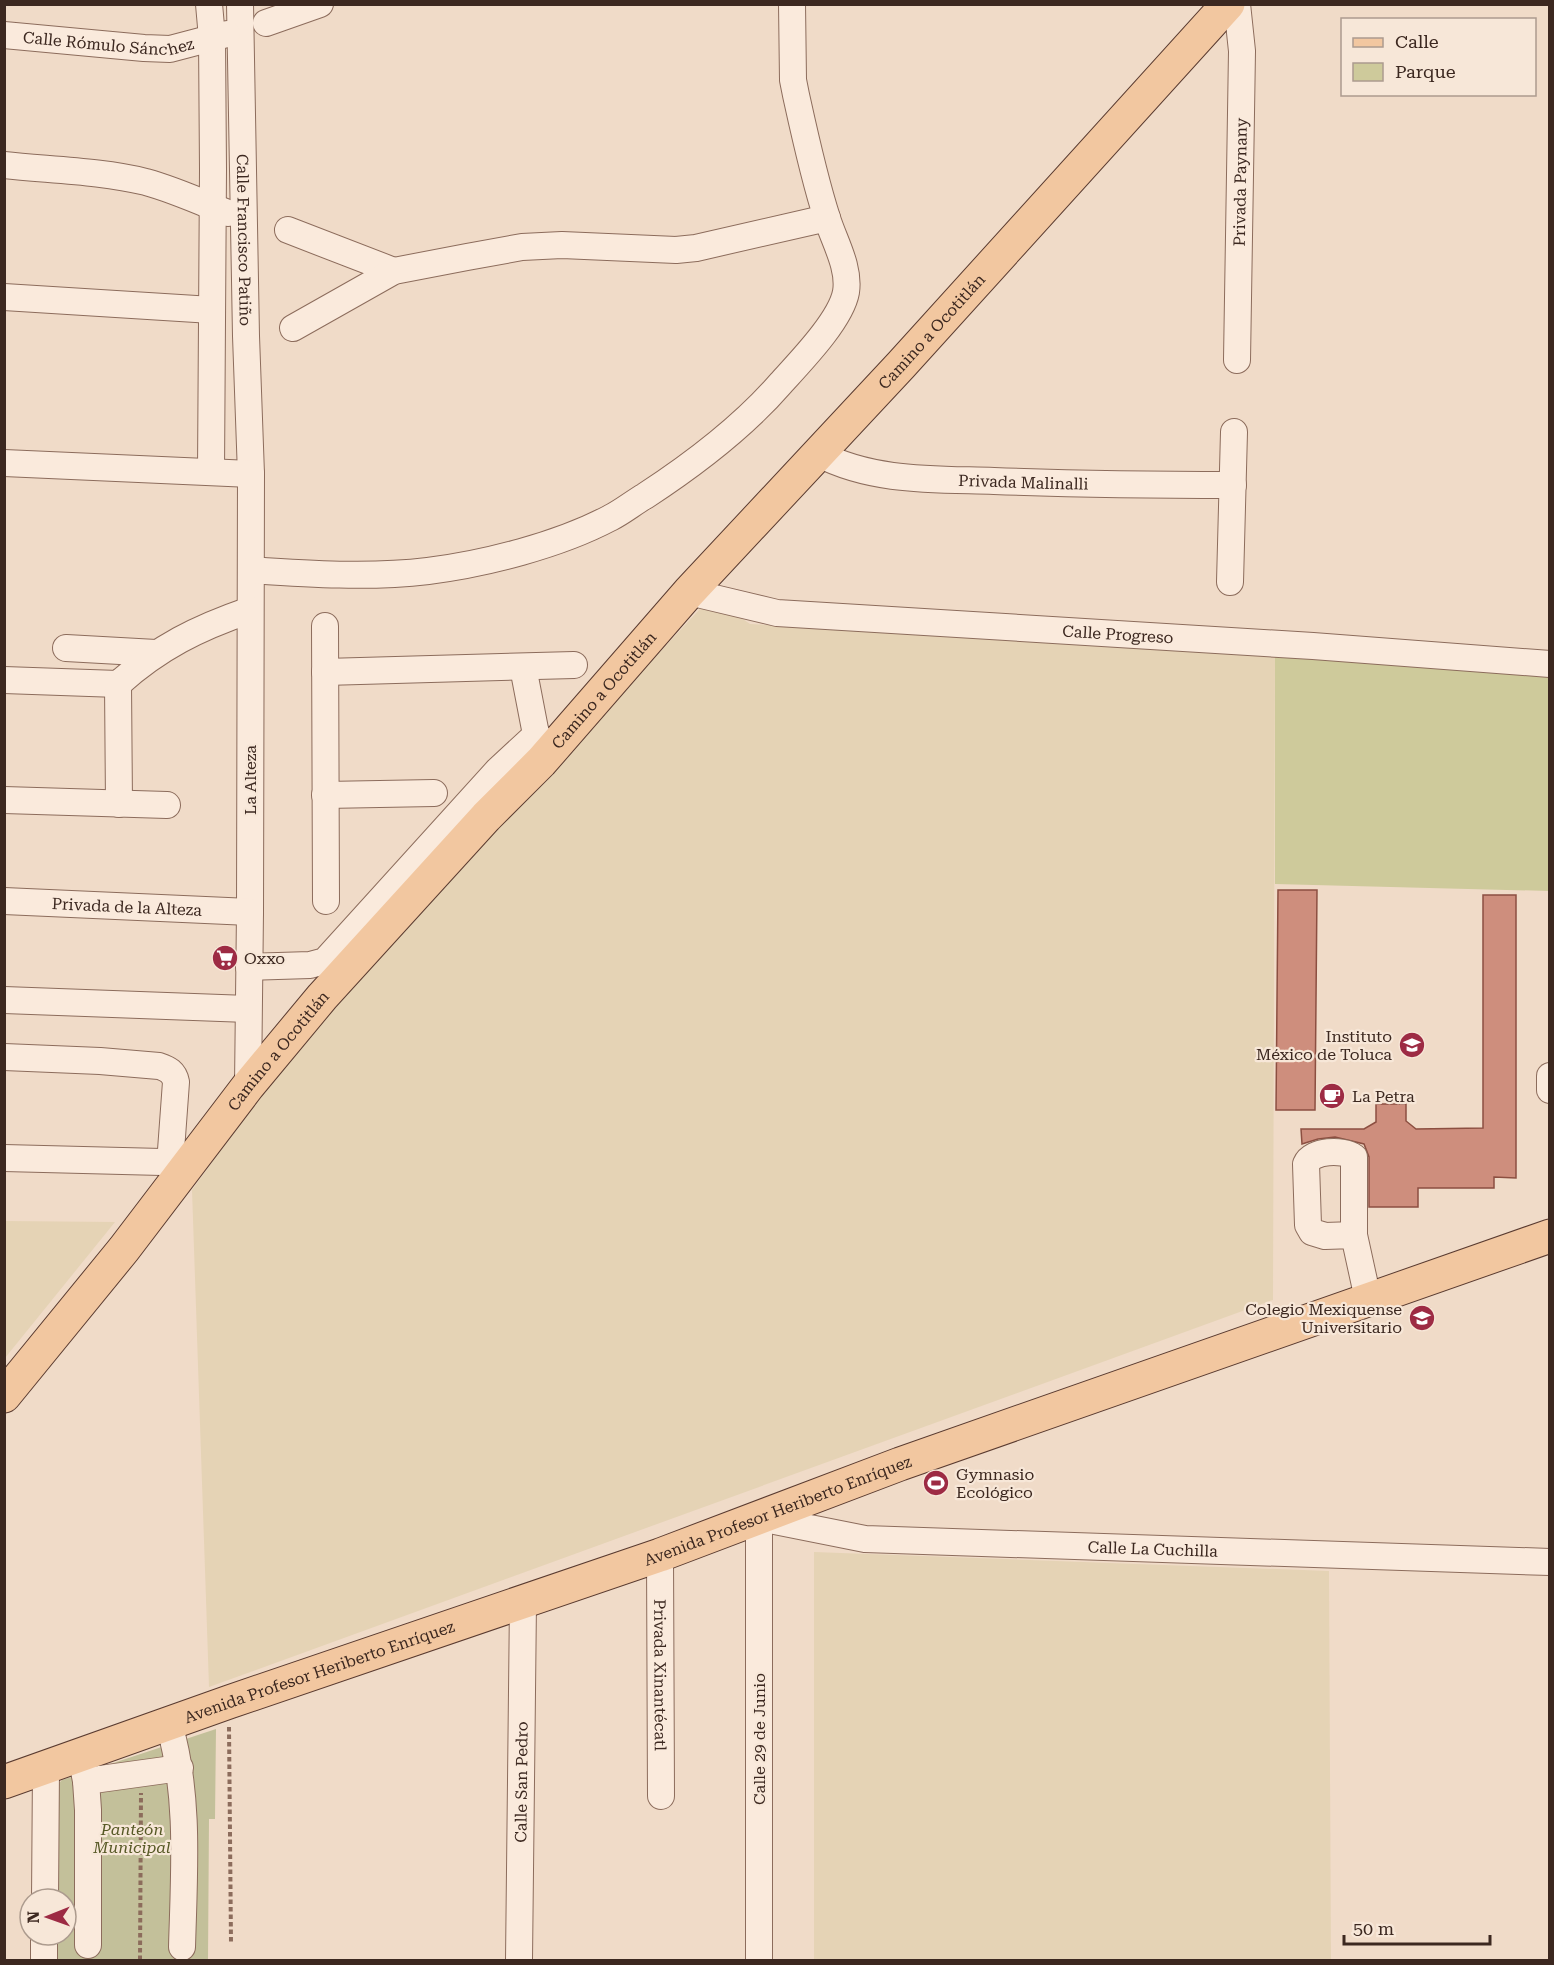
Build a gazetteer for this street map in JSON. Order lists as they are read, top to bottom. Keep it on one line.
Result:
{"streets":{"main road":["Camino a Ocotitlán","Avenida Profesor Heriberto Enríquez"],"street":["Calle Rómulo Sánchez","Privada Paynany","Calle Francisco Patiño","Privada Malinalli","Calle Progreso","La Alteza","Privada de la Alteza","Calle La Cuchilla","Privada Xinantécatl","Calle 29 de Junio","Calle San Pedro"]},"crossings":[["Calle Rómulo Sánchez","Calle Francisco Patiño"],["Calle Francisco Patiño","La Alteza"],["Camino a Ocotitlán","Privada Malinalli"],["Camino a Ocotitlán","Calle Progreso"],["Camino a Ocotitlán","La Alteza"],["La Alteza","Privada de la Alteza"],["Avenida Profesor Heriberto Enríquez","Calle La Cuchilla"],["Avenida Profesor Heriberto Enríquez","Privada Xinantécatl"],["Avenida Profesor Heriberto Enríquez","Calle 29 de Junio"],["Avenida Profesor Heriberto Enríquez","Calle San Pedro"],["Calle La Cuchilla","Calle 29 de Junio"]],"parks":["Panteón Municipal"],"places":{"supermarket":["Oxxo"],"school or university":["Instituto México de Toluca","Colegio Mexiquense Universitario"],"cafe":["La Petra"],"sports":["Gymnasio Ecológico"]},"legend":["Calle","Parque"],"scale_bar":"50 m","north":"left"}
